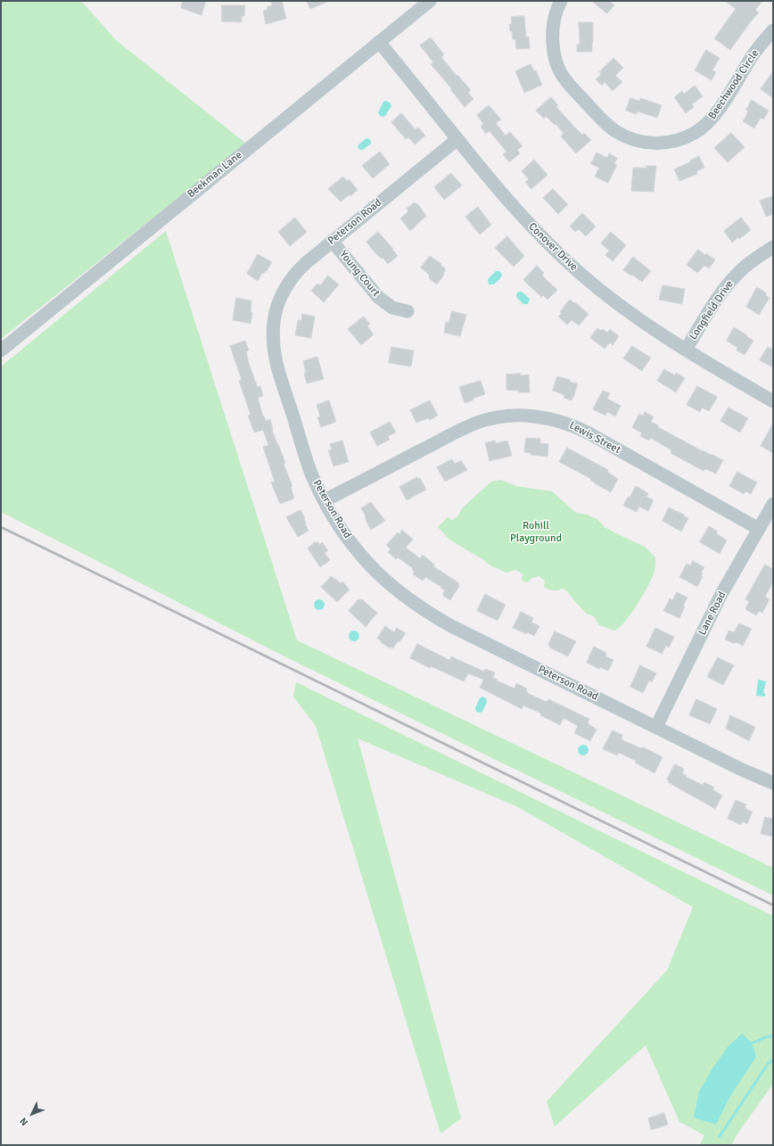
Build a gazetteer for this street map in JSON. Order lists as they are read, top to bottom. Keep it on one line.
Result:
{"streets":{"street":["Beechwood Circle","Beekman Lane","Peterson Road","Conover Drive","Young Court","Longfield Drive","Lewis Street","Lane Road"]},"crossings":[["Beekman Lane","Conover Drive"],["Peterson Road","Conover Drive"],["Peterson Road","Young Court"],["Peterson Road","Lewis Street"],["Peterson Road","Lane Road"],["Conover Drive","Longfield Drive"],["Lewis Street","Lane Road"]],"parks":["Rohill Playground"],"north":"bottom left"}
